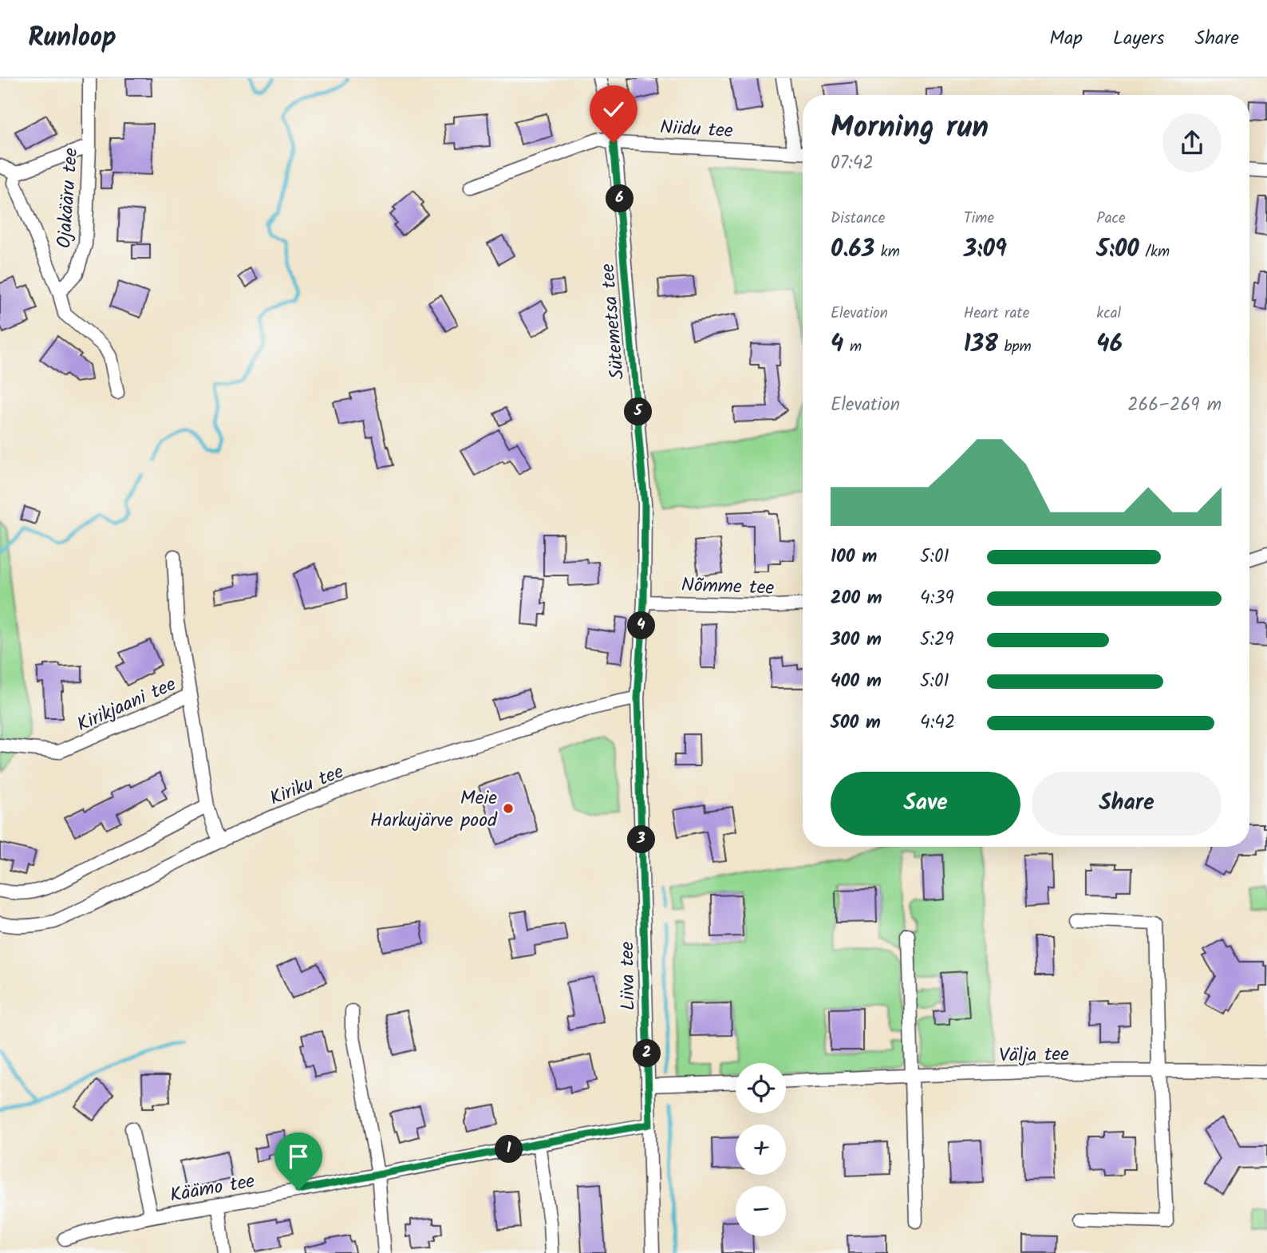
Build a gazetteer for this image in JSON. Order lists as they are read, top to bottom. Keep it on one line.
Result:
{"streets":{"street":["Niidu tee","Ojakääru tee","Sütemetsa tee","Nõmme tee","Kirikjaani tee","Kiriku tee","Liiva tee","Välja tee","Käämo tee"]},"crossings":[["Niidu tee","Sütemetsa tee"],["Sütemetsa tee","Nõmme tee"],["Sütemetsa tee","Kiriku tee"],["Sütemetsa tee","Liiva tee"],["Kirikjaani tee","Kiriku tee"],["Kiriku tee","Liiva tee"],["Liiva tee","Käämo tee"]],"places":["Meie Harkujärve pood"],"page":{"header":"Runloop","nav":["Map","Layers","Share"],"heading":["Morning run","07:42"],"pins":["6","5","4","3","2","1"],"stats":[["Distance","0.63 km"],["Time","3:09"],["Pace","5:00 /km"],["Elevation","4 m"],["Heart rate","138 bpm"],["kcal","46"]],"chart":["Elevation","266–269 m"],"list":[{"name":"100 m","note":"5:01"},{"name":"200 m","note":"4:39"},{"name":"300 m","note":"5:29"},{"name":"400 m","note":"5:01"},{"name":"500 m","note":"4:42"}],"buttons":["Save","Share"],"map_buttons":["+","−"]}}
